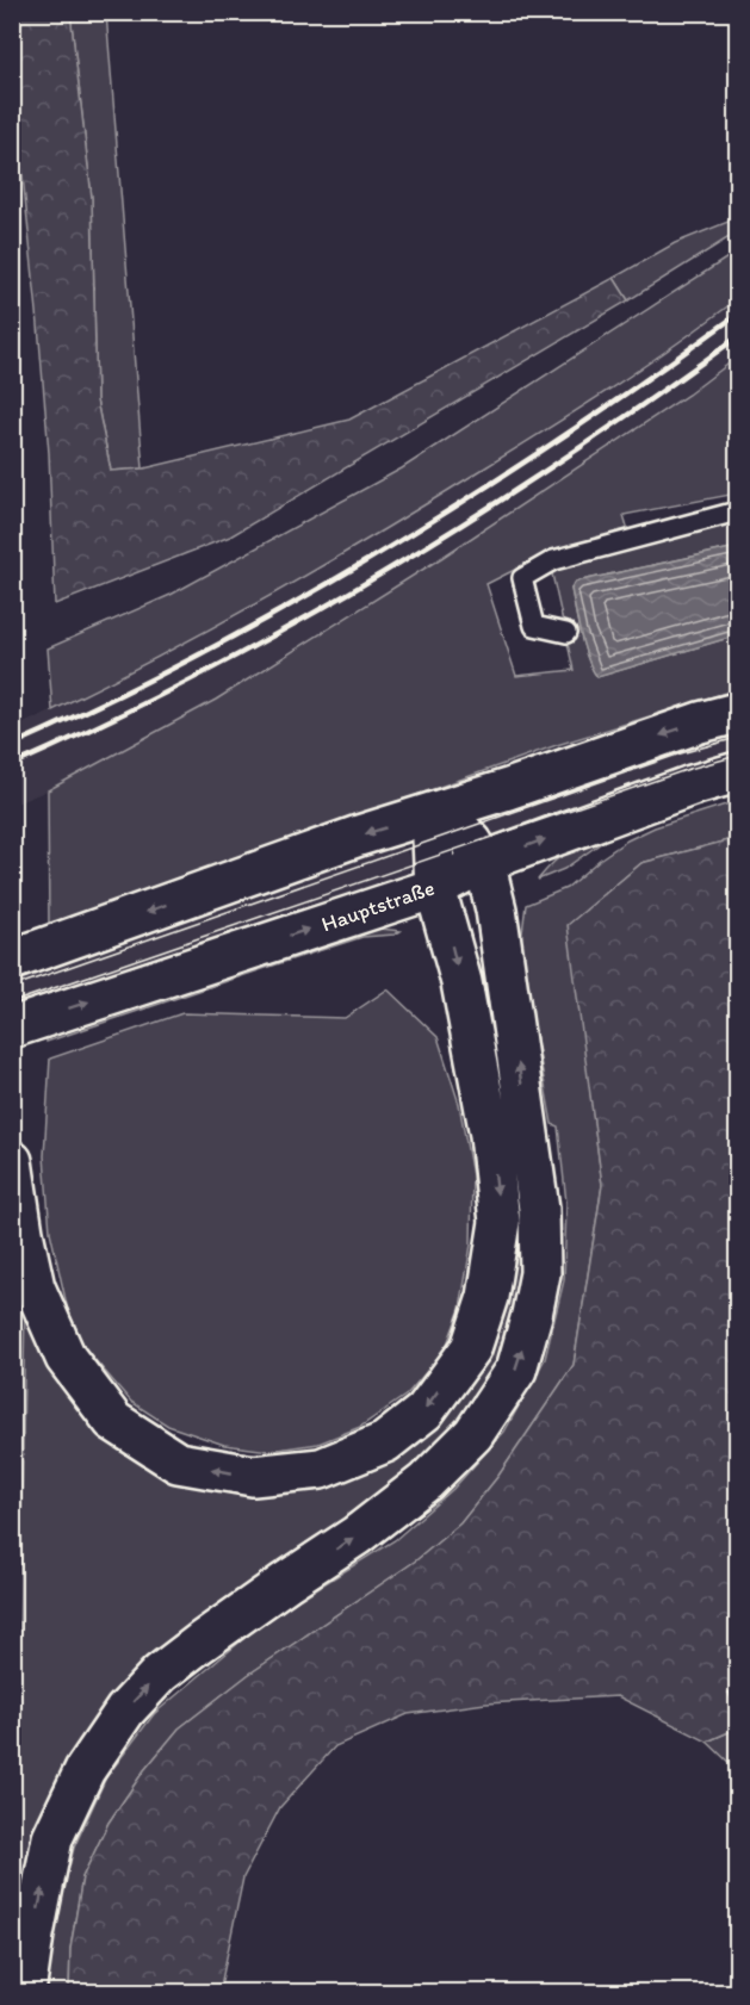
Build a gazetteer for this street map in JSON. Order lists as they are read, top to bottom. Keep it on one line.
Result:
{"streets":{"main road":["Hauptstraße"]}}
